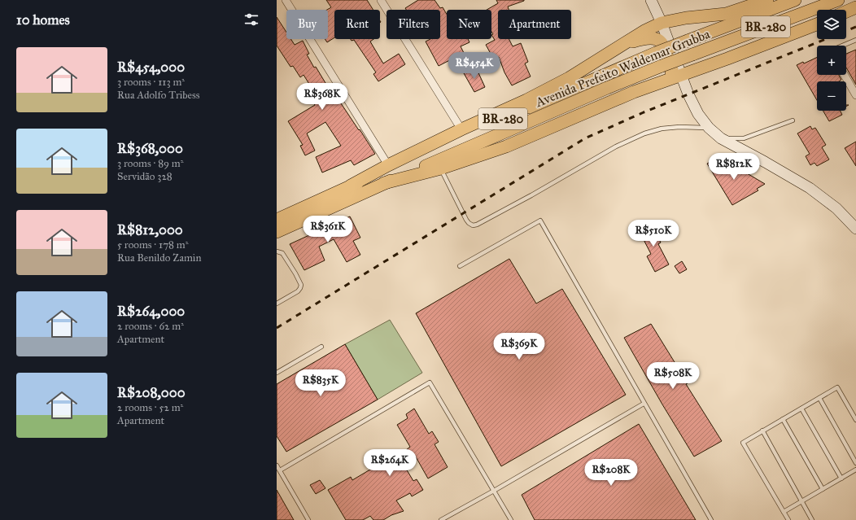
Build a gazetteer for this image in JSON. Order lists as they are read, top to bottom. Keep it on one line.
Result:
{"streets":{"highway":["BR-280","Avenida Prefeito Waldemar Grubba"]},"page":{"heading":"10 homes","map_buttons":["+","−"],"chip":["Buy","Rent","Filters","New","Apartment"],"list":[{"name":"R$454,000","note":"3 rooms · 113 m² · Rua Adolfo Tribess"},{"name":"R$368,000","note":"3 rooms · 89 m² · Servidão 328"},{"name":"R$812,000","note":"5 rooms · 178 m² · Rua Benildo Zamin"},{"name":"R$264,000","note":"2 rooms · 62 m² · Apartment"},{"name":"R$208,000","note":"2 rooms · 52 m² · Apartment"}],"price":["R$454K","R$368K","R$812K","R$361K","R$510K","R$369K","R$508K","R$835K","R$264K","R$208K"]}}
